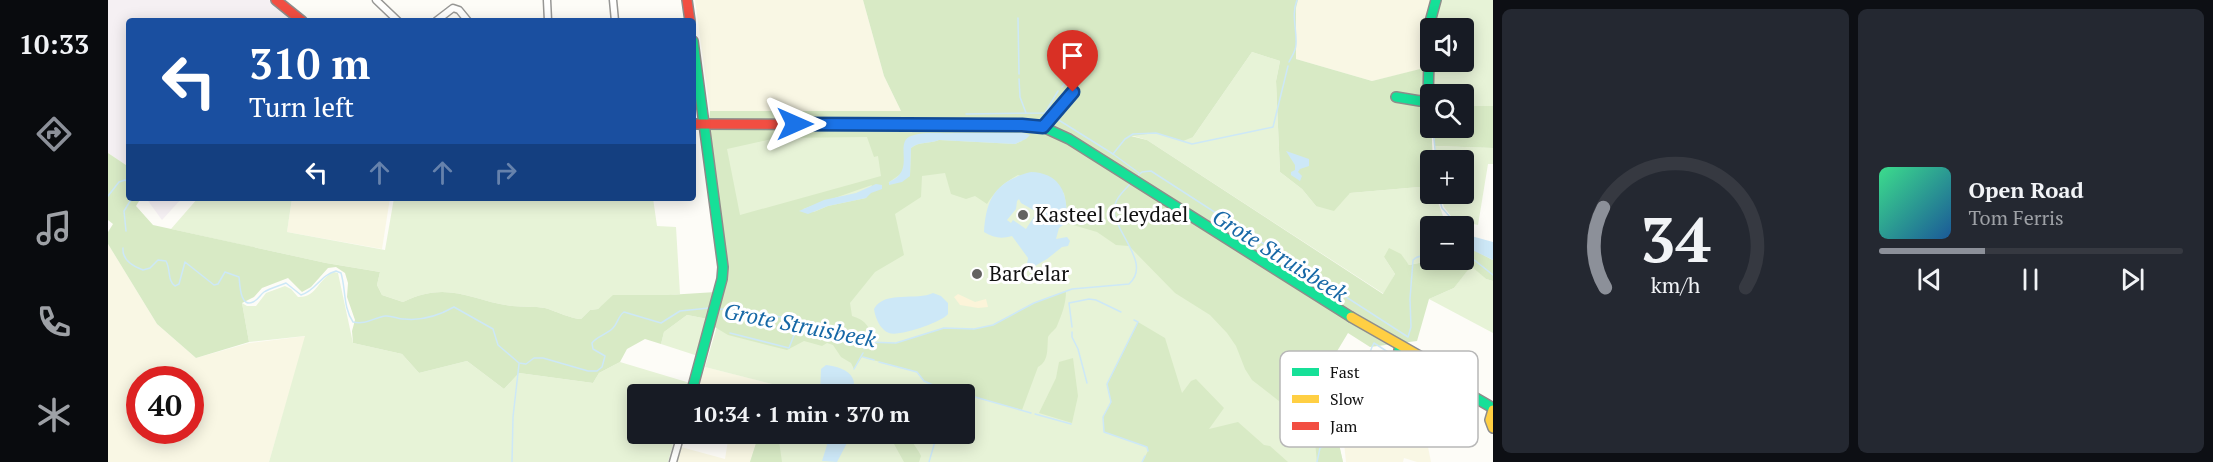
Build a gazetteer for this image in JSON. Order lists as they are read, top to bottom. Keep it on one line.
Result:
{"water":["Grote Struisbeek"],"places":["Kasteel Cleydael","BarCelar"],"legend":["Fast","Slow","Jam"],"page":{"tabs":"10:33","map_buttons":["+","−"],"turn":["310 m","Turn left"],"song":["Open Road","Tom Ferris"],"limit":"40","trip":"10:34 · 1 min · 370 m","gauge":["34","km/h"]}}
